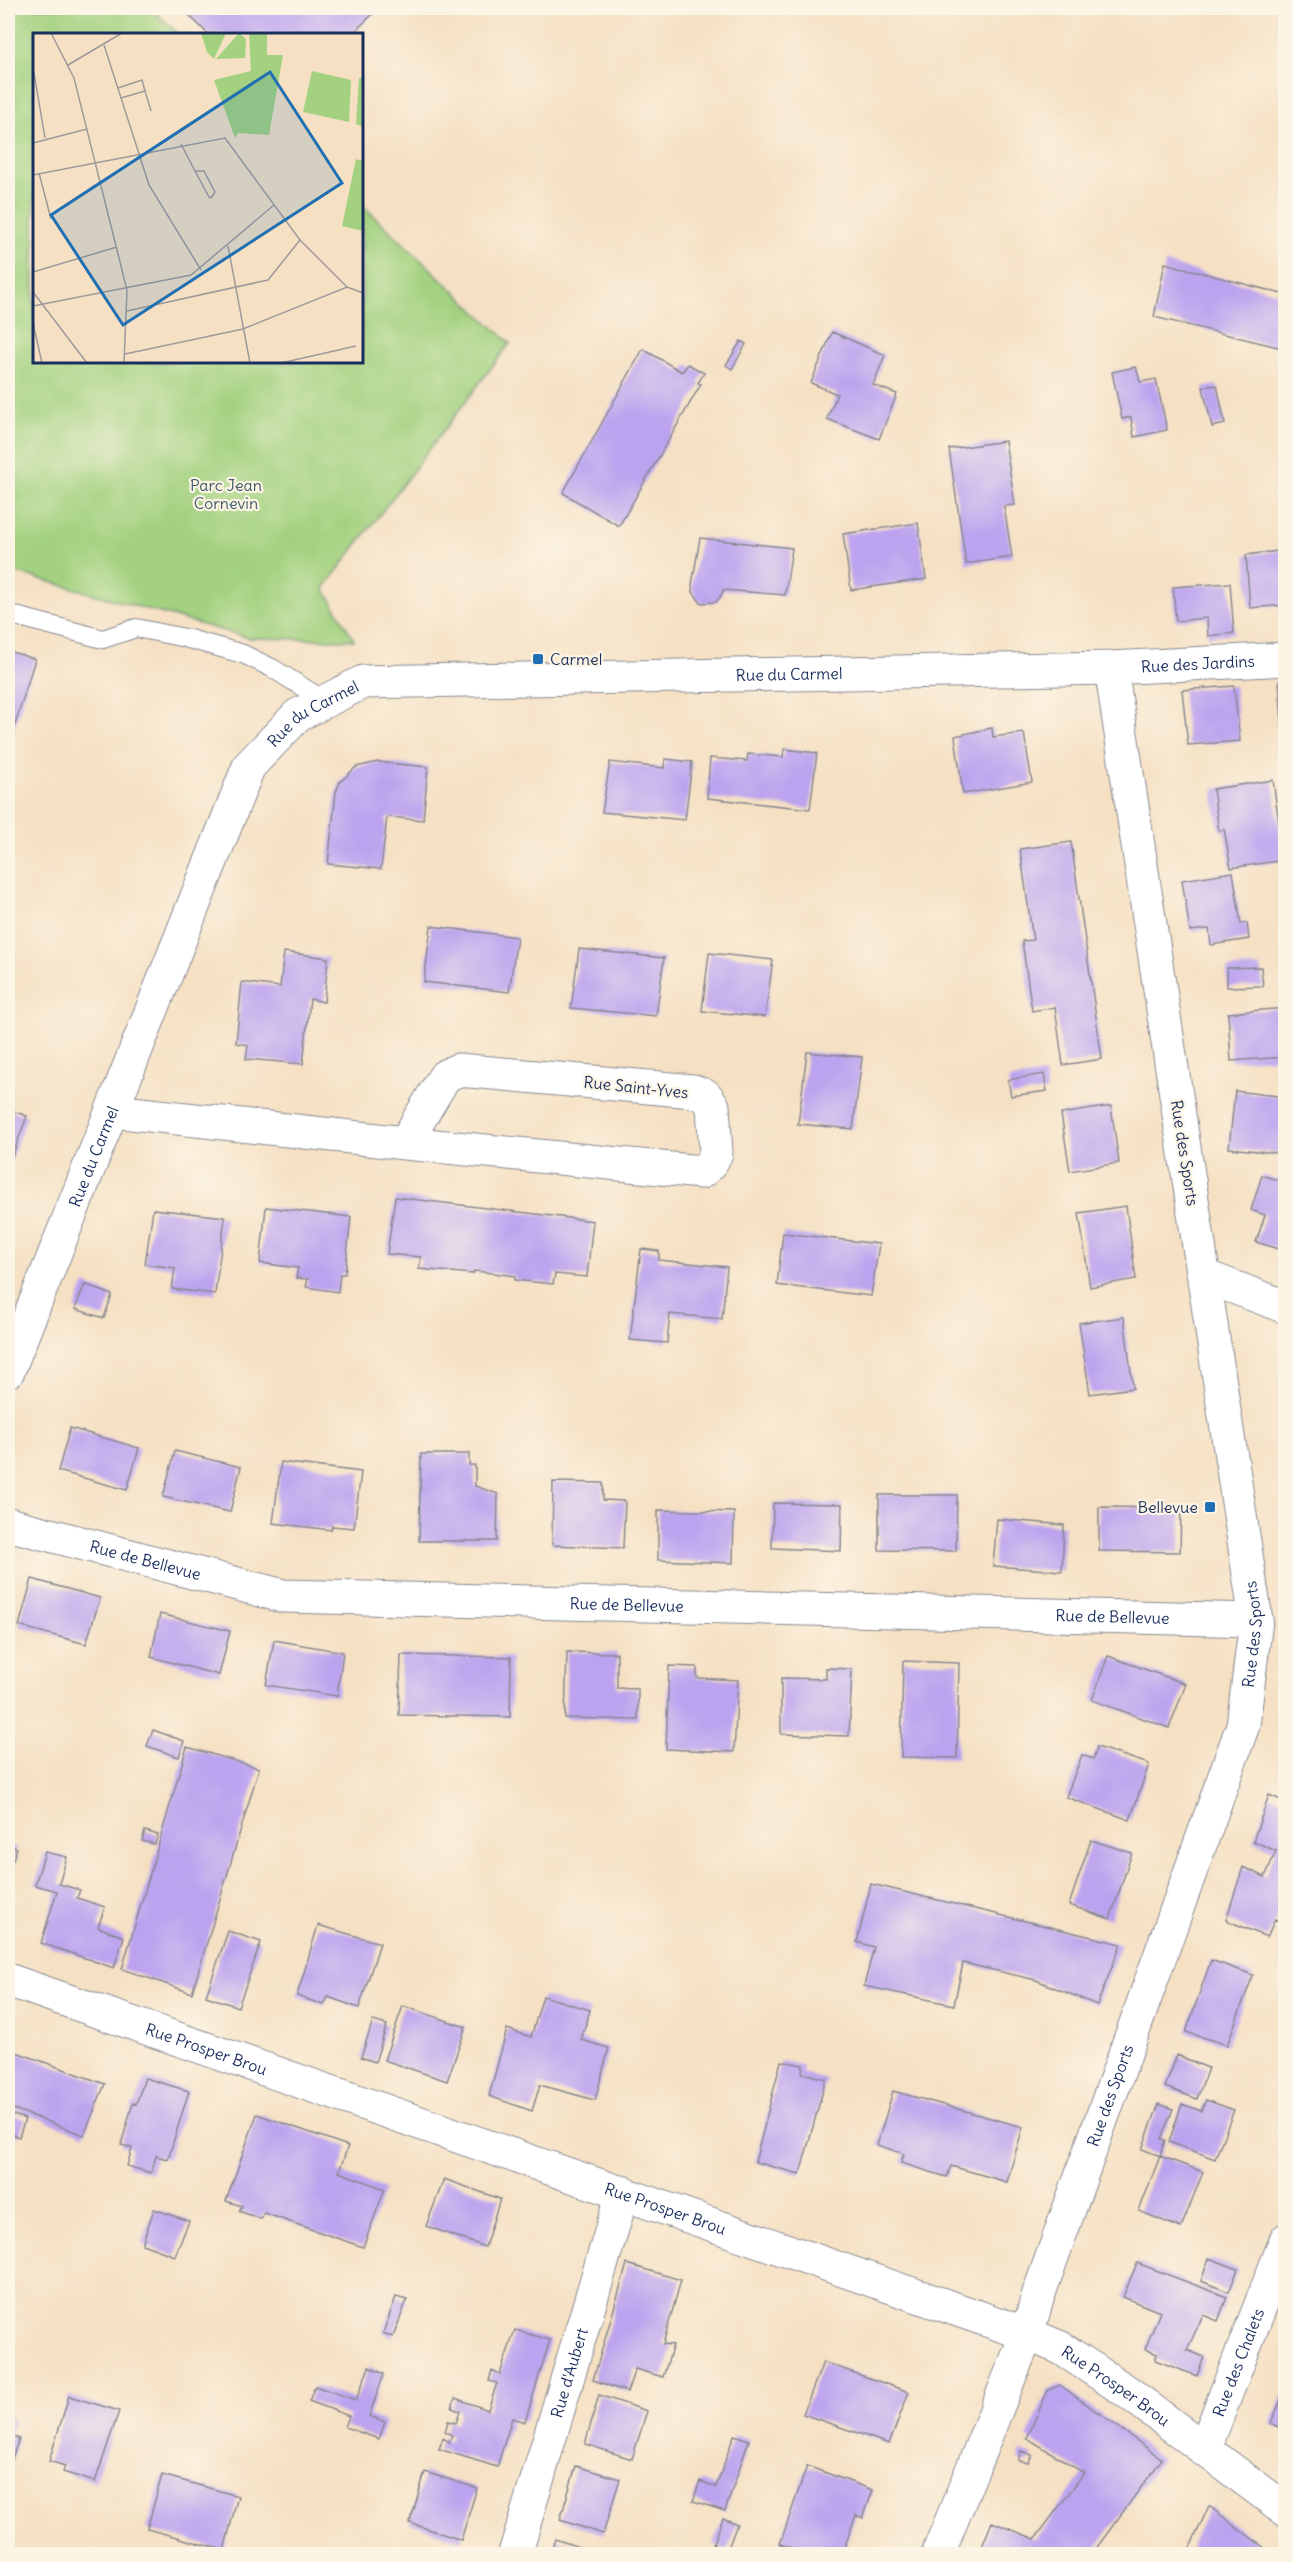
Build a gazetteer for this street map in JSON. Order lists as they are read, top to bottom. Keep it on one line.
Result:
{"streets":{"street":["Rue des Jardins","Rue du Carmel","Rue Saint-Yves","Rue des Sports","Rue de Bellevue","Rue Prosper Brou","Rue des Chalets","Rue d'Aubert"]},"crossings":[["Rue des Jardins","Rue du Carmel"],["Rue des Jardins","Rue des Sports"],["Rue du Carmel","Rue Saint-Yves"],["Rue du Carmel","Rue des Sports"],["Rue des Sports","Rue de Bellevue"],["Rue des Sports","Rue Prosper Brou"],["Rue Prosper Brou","Rue des Chalets"],["Rue Prosper Brou","Rue d'Aubert"]],"parks":["Parc Jean Cornevin"],"places":{"transit":["Carmel","Bellevue"]}}
